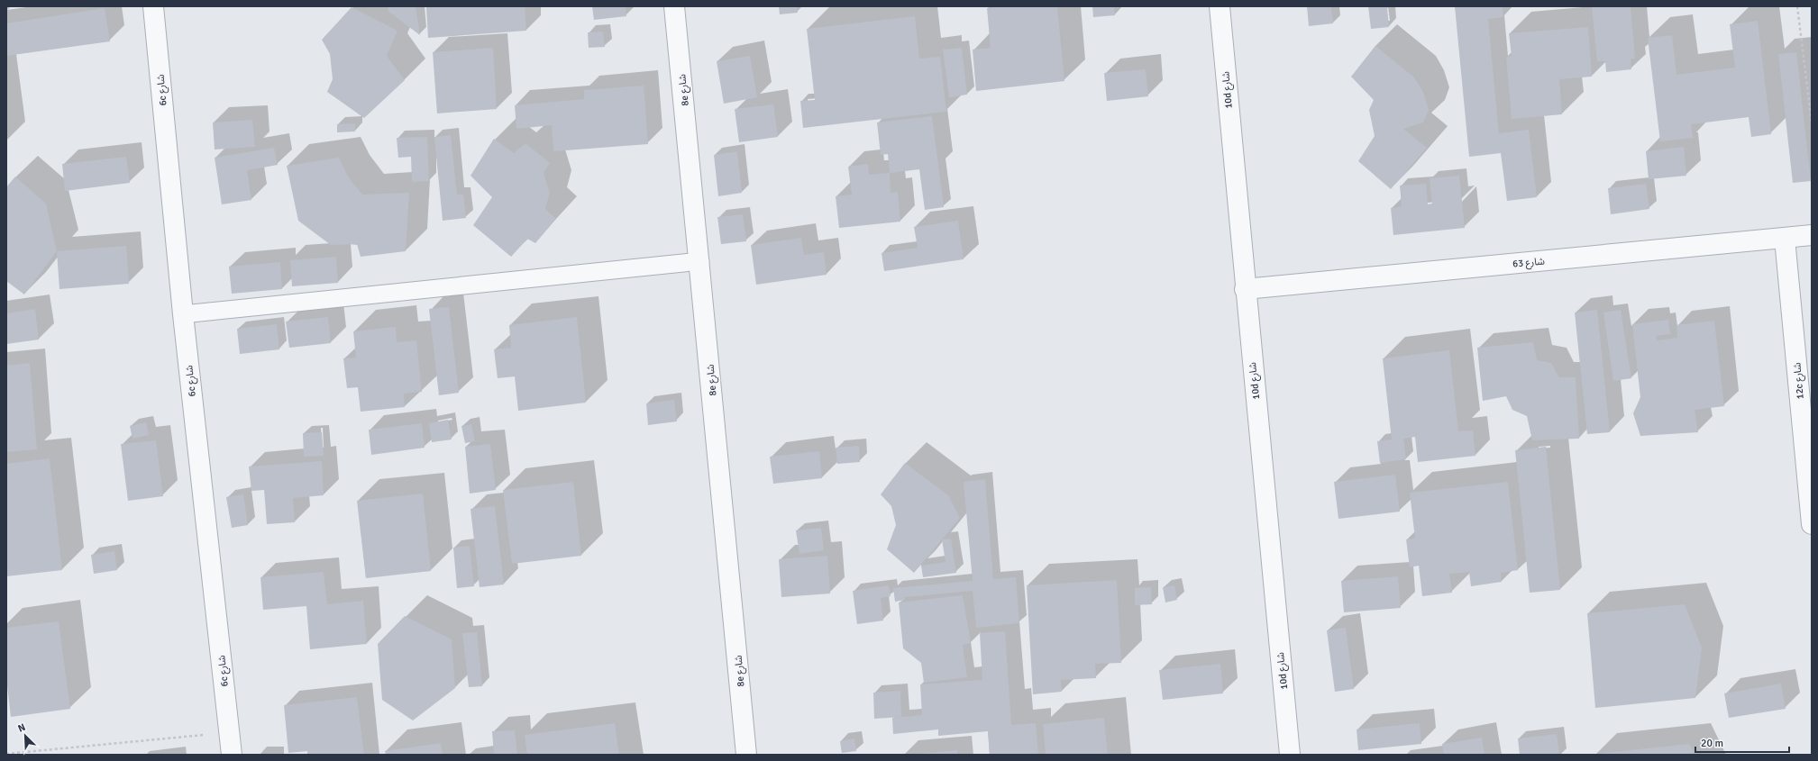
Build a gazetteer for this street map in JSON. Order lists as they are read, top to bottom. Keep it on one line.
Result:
{"streets":{"street":["6c شارع","8e شارع","10d شارع","شارع 63","12c شارع"]},"crossings":[["10d شارع","شارع 63"],["شارع 63","12c شارع"]],"scale_bar":"20 m","north":"top left"}
